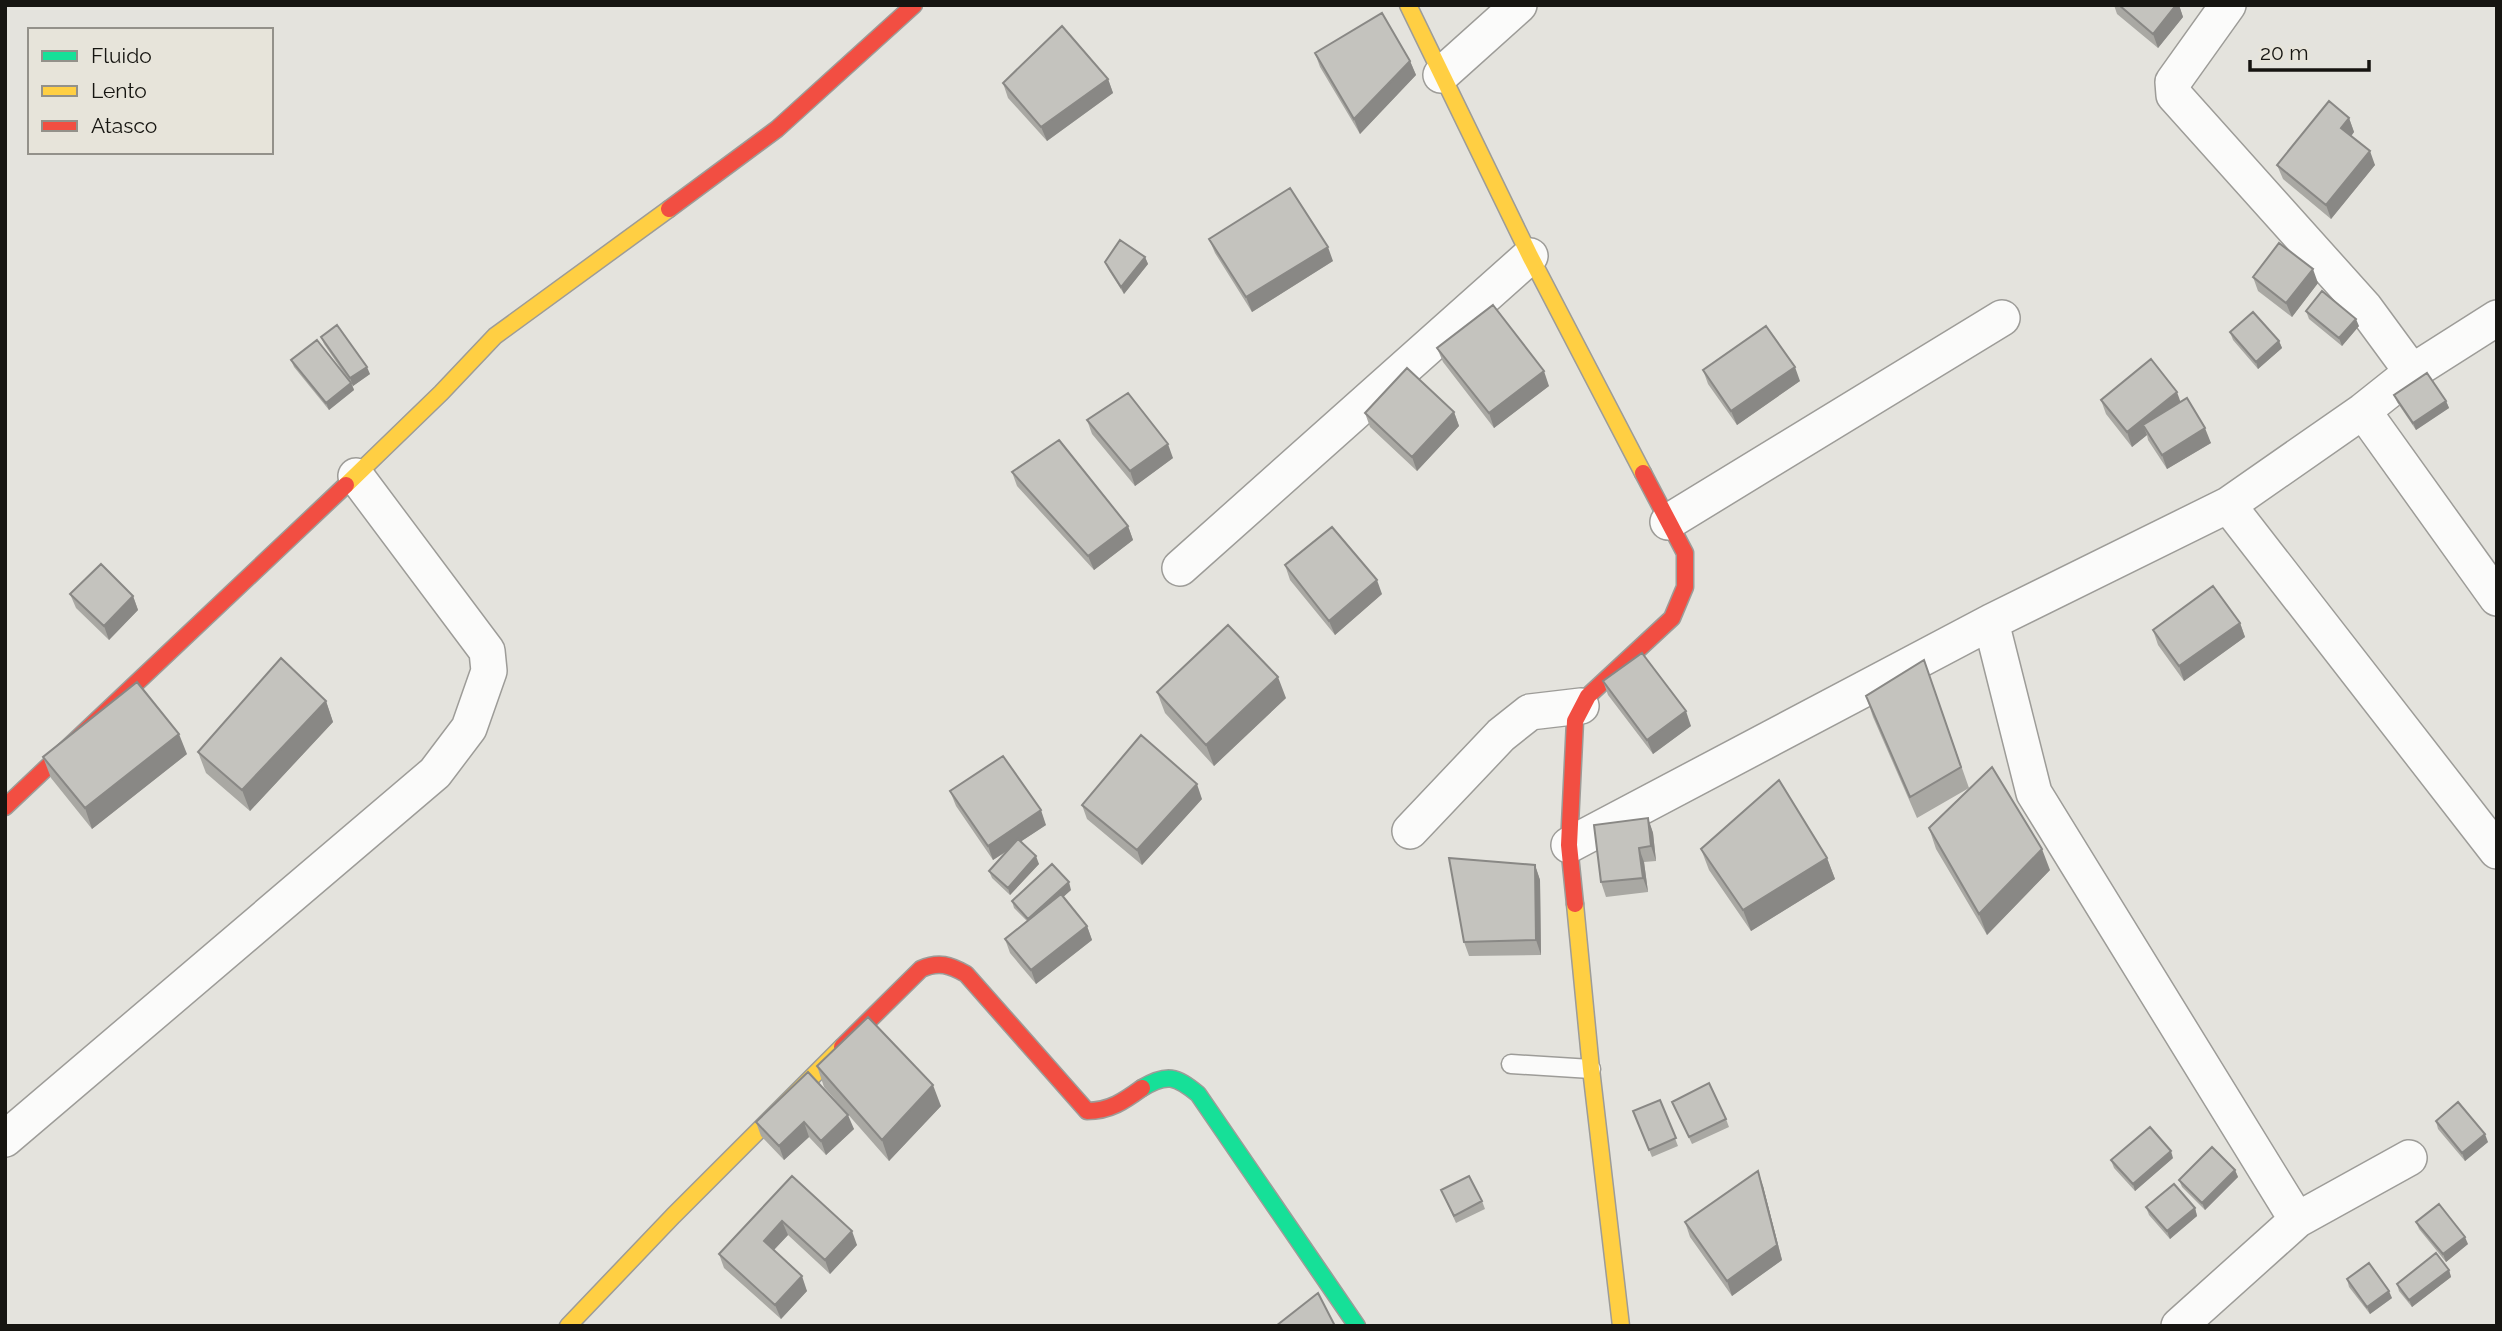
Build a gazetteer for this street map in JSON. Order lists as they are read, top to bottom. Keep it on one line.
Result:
{"legend":["Fluido","Lento","Atasco"],"scale_bar":"20 m"}
